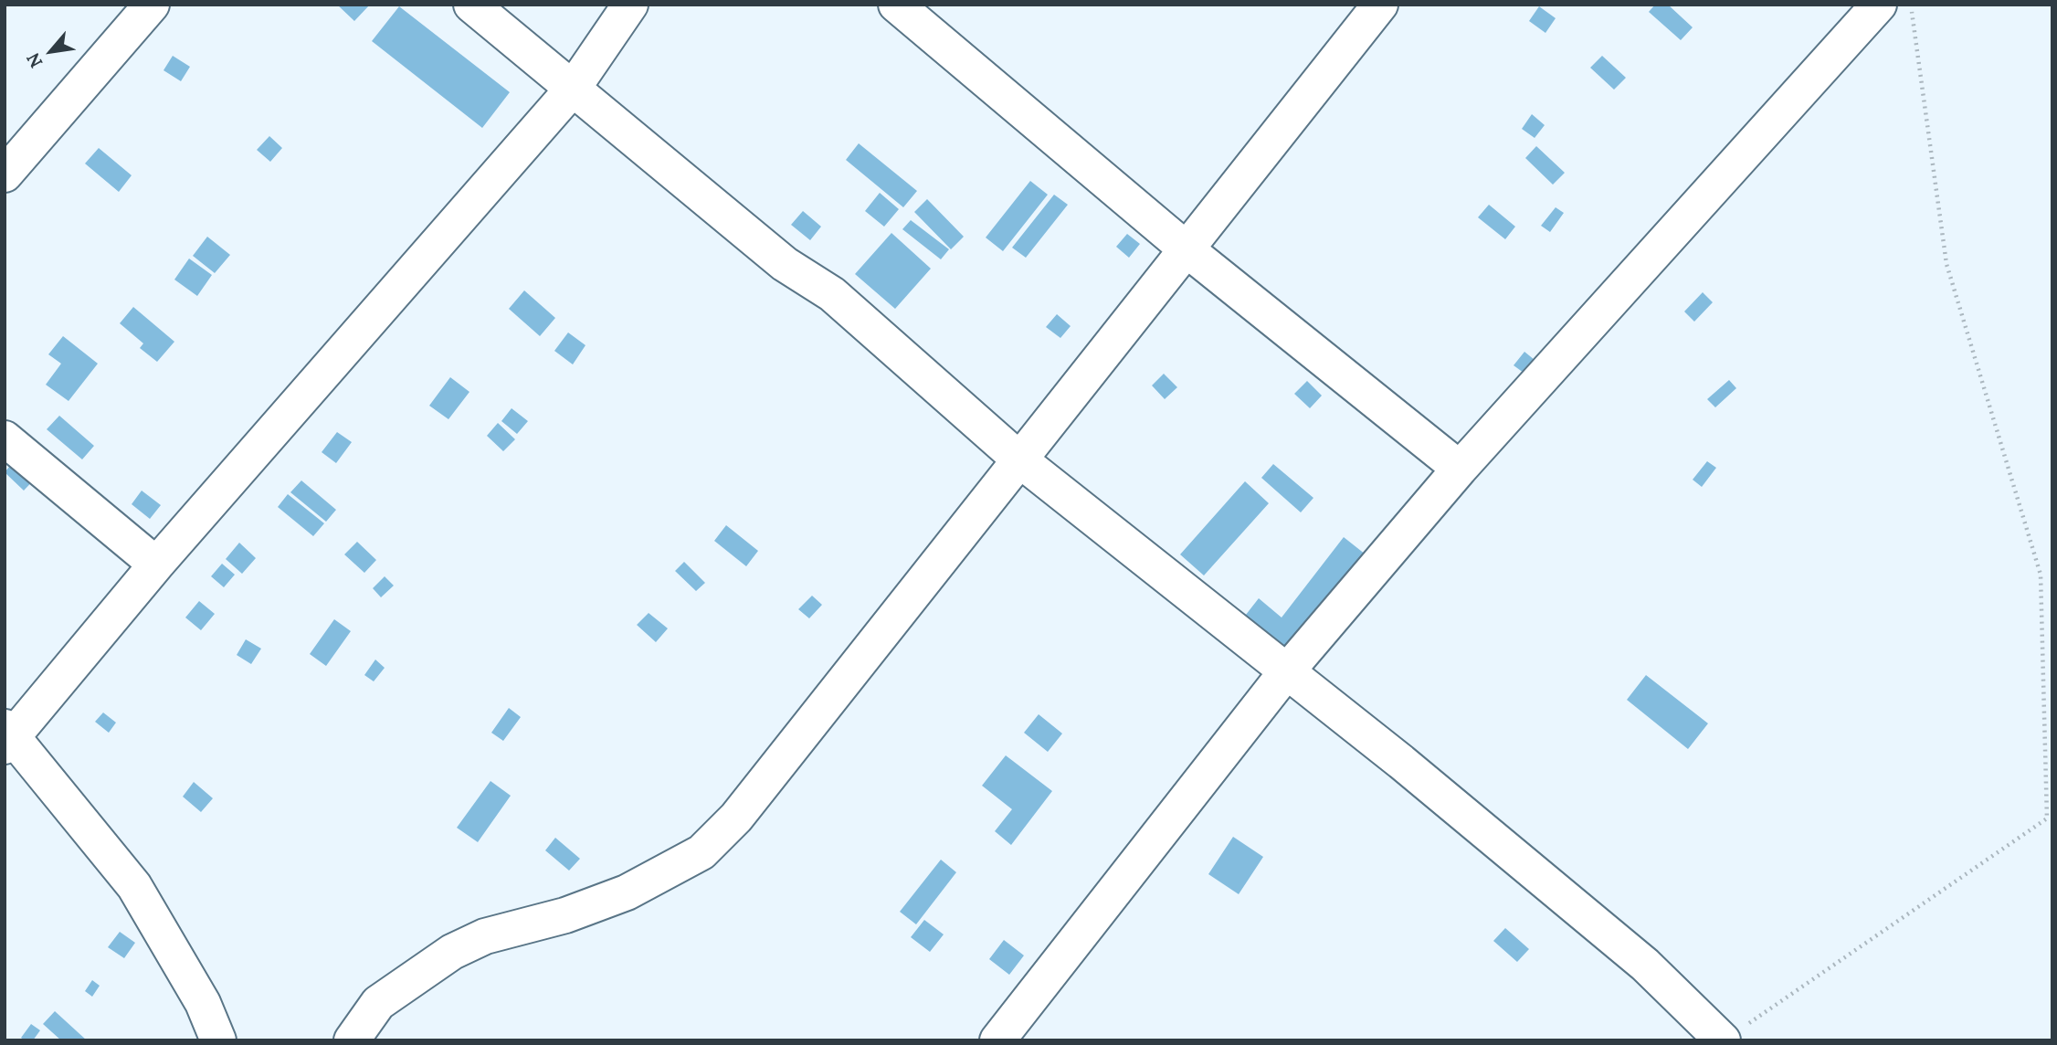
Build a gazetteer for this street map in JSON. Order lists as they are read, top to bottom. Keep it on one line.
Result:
{"north":"bottom left"}
